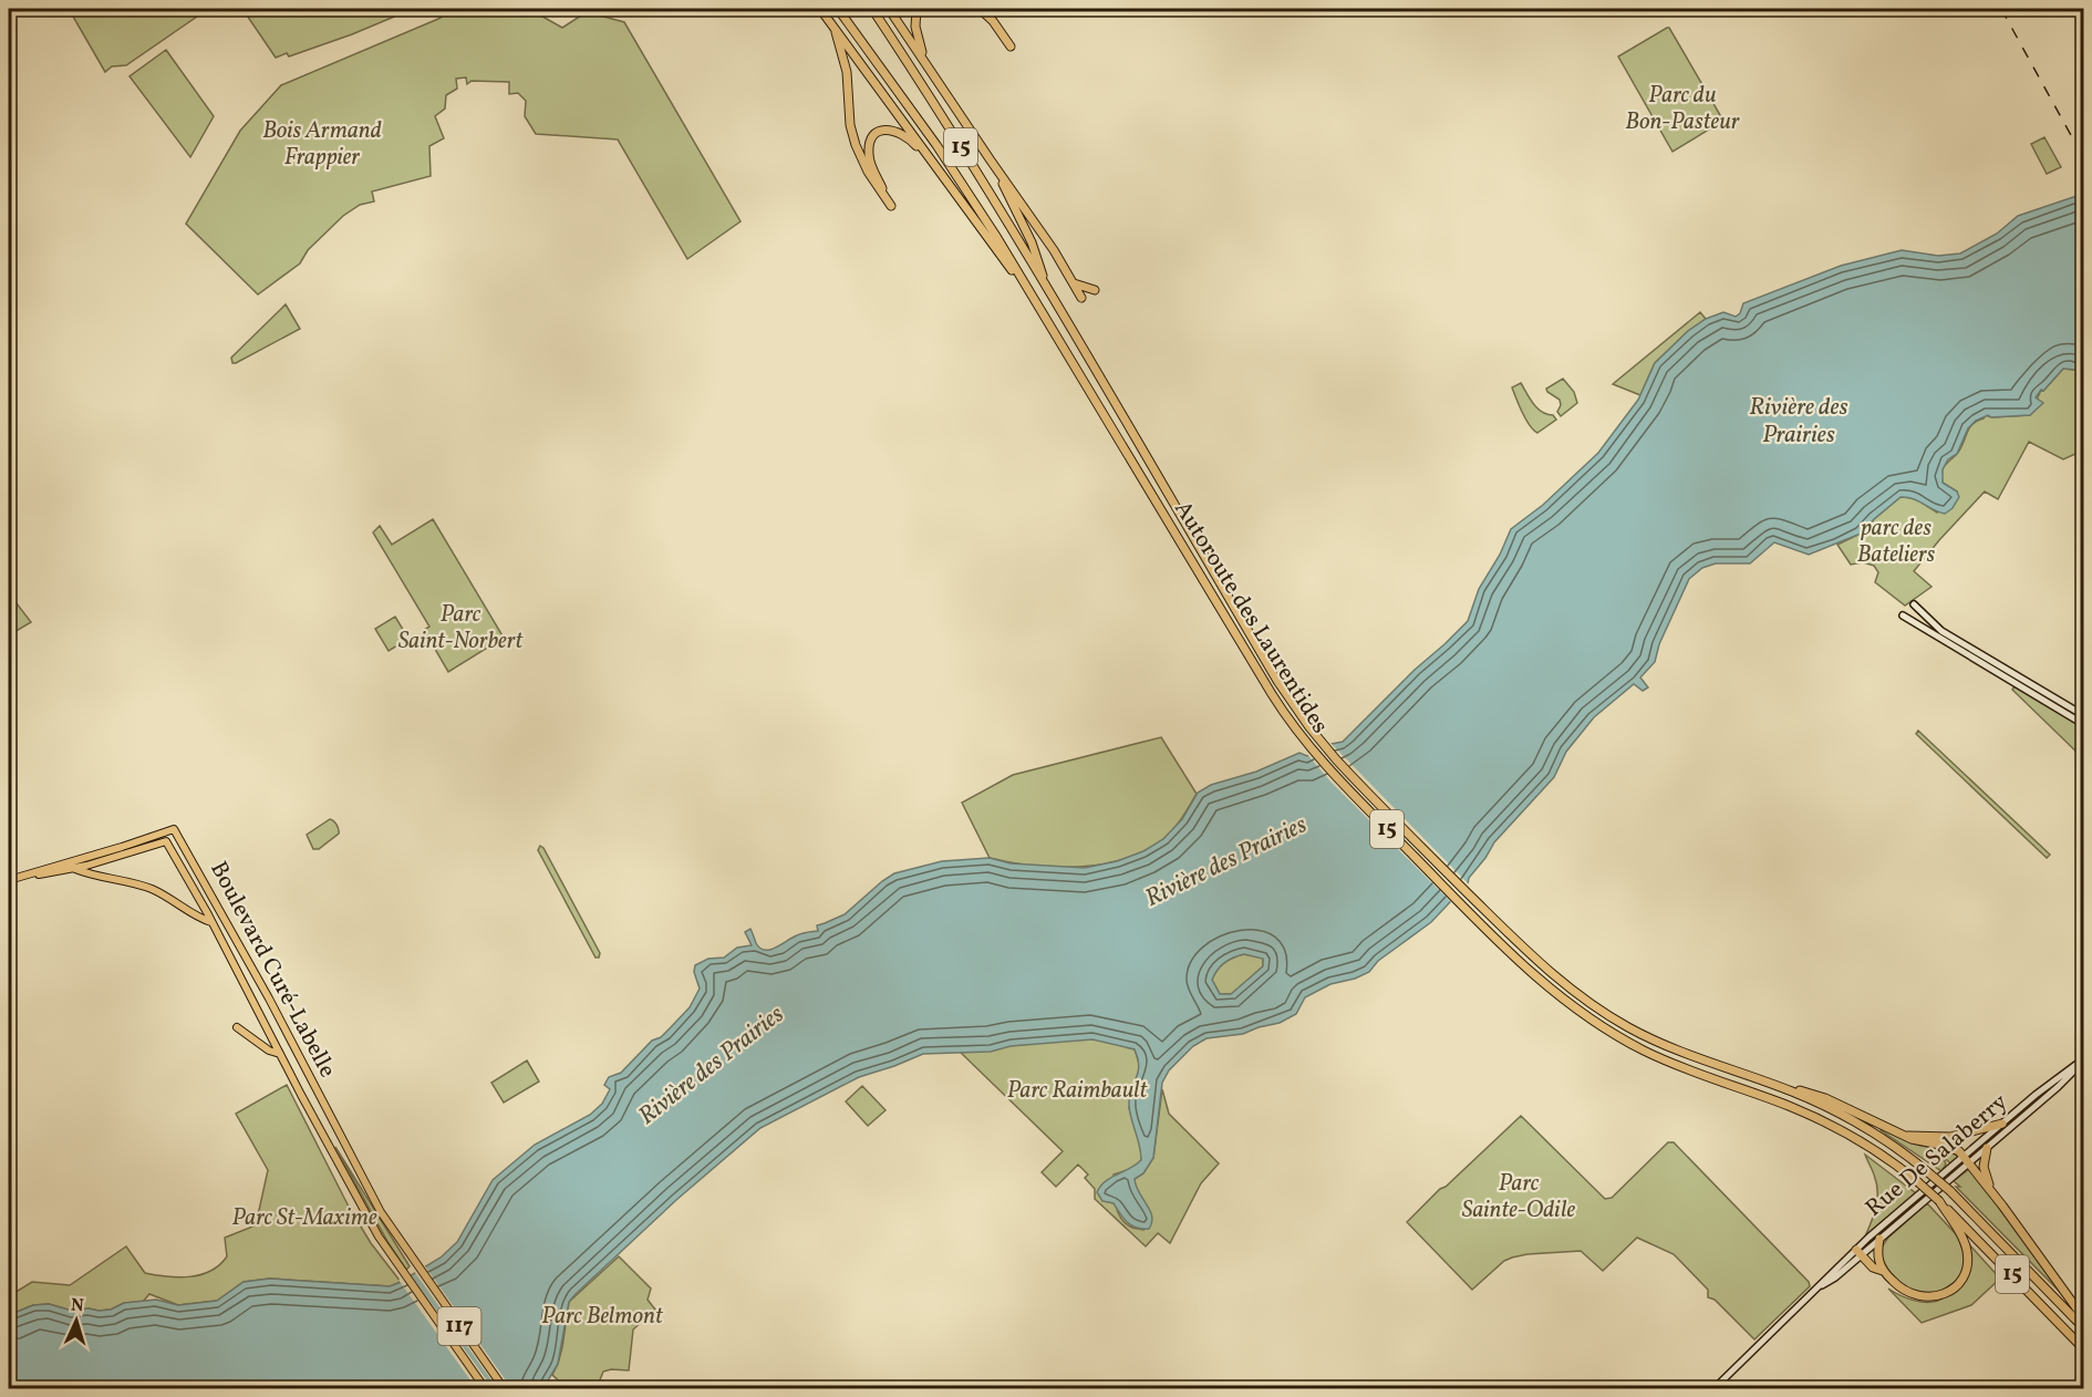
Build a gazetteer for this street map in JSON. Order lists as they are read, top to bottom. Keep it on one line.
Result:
{"streets":{"highway":["15","Autoroute des Laurentides"],"main road":["Boulevard Curé-Labelle","Rue De Salaberry","117"]},"water":["Rivière des Prairies"],"parks":["Parc du Bon-Pasteur","Bois Armand Frappier","parc des Bateliers","Parc Saint-Norbert","Parc Raimbault","Parc Sainte-Odile","Parc St-Maxime","Parc Belmont"],"north":"top"}
